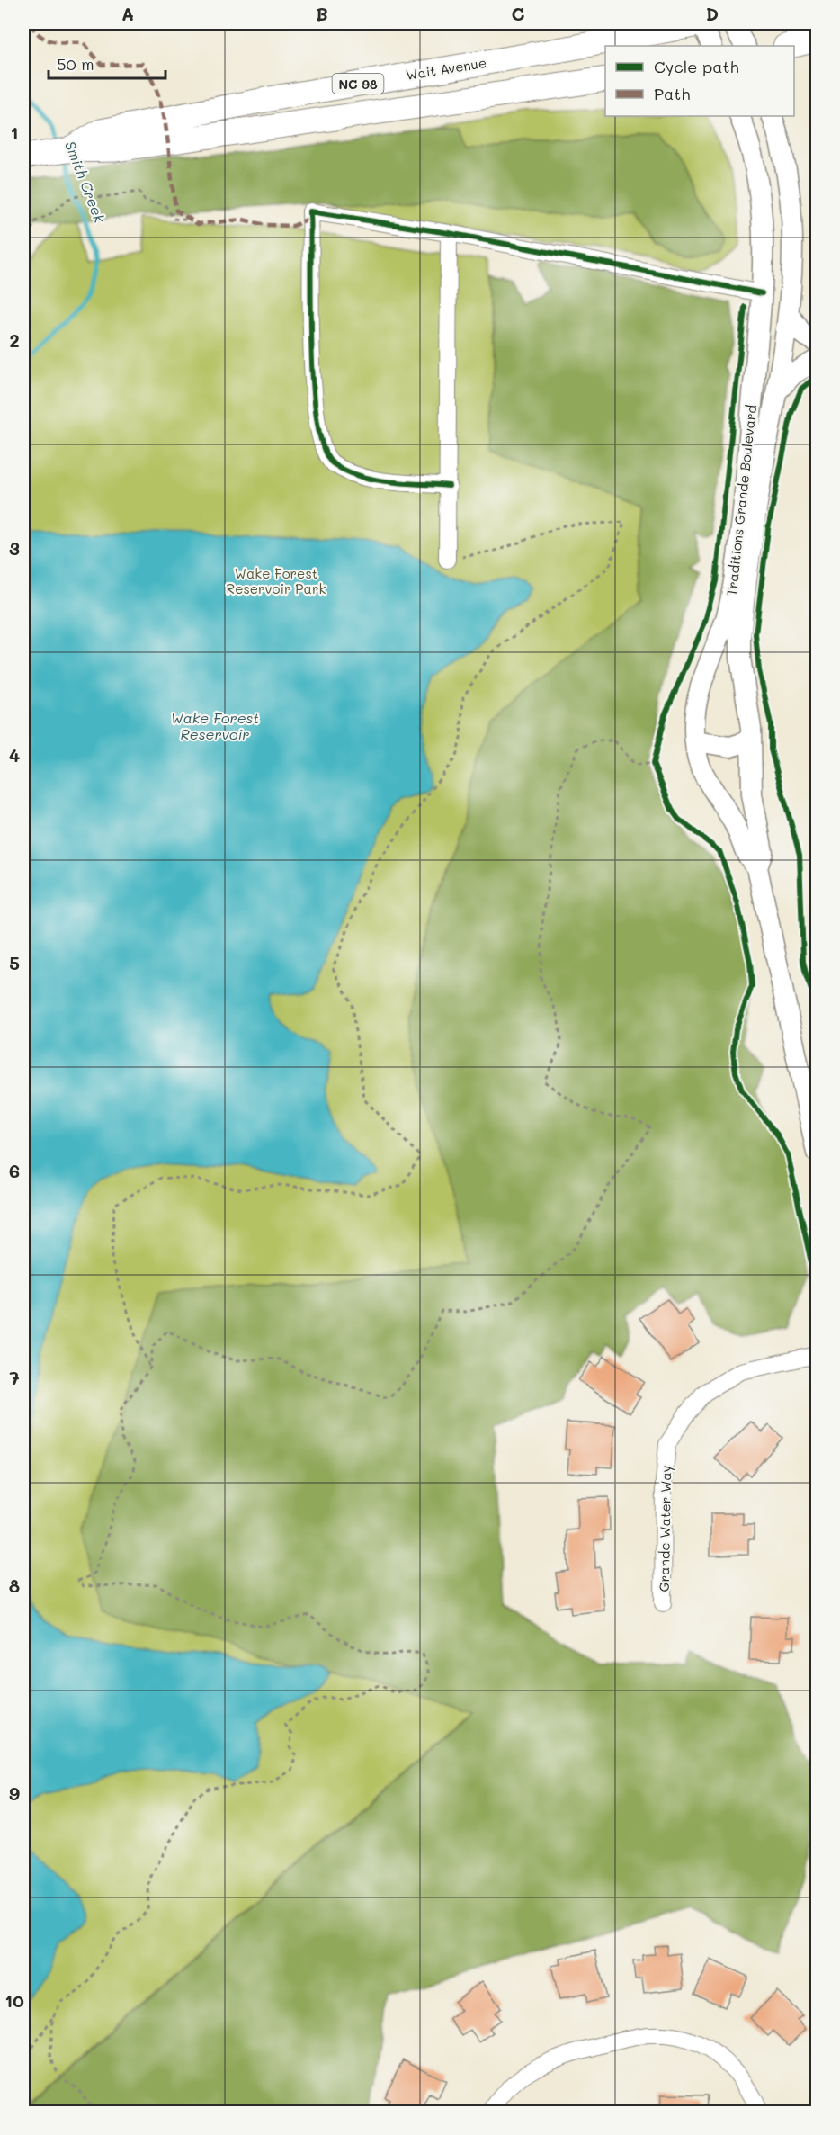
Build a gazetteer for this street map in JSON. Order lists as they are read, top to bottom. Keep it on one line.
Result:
{"streets":{"highway":["Wait Avenue","NC 98"],"main road":["Traditions Grande Boulevard"],"street":["Grande Water Way"]},"water":["Smith Creek","Wake Forest Reservoir"],"parks":["Wake Forest Reservoir Park"],"legend":["Cycle path","Path"],"scale_bar":"50 m","grid":{"columns":["A","B","C","D"],"rows":["1","2","3","4","5","6","7","8","9","10"]}}
